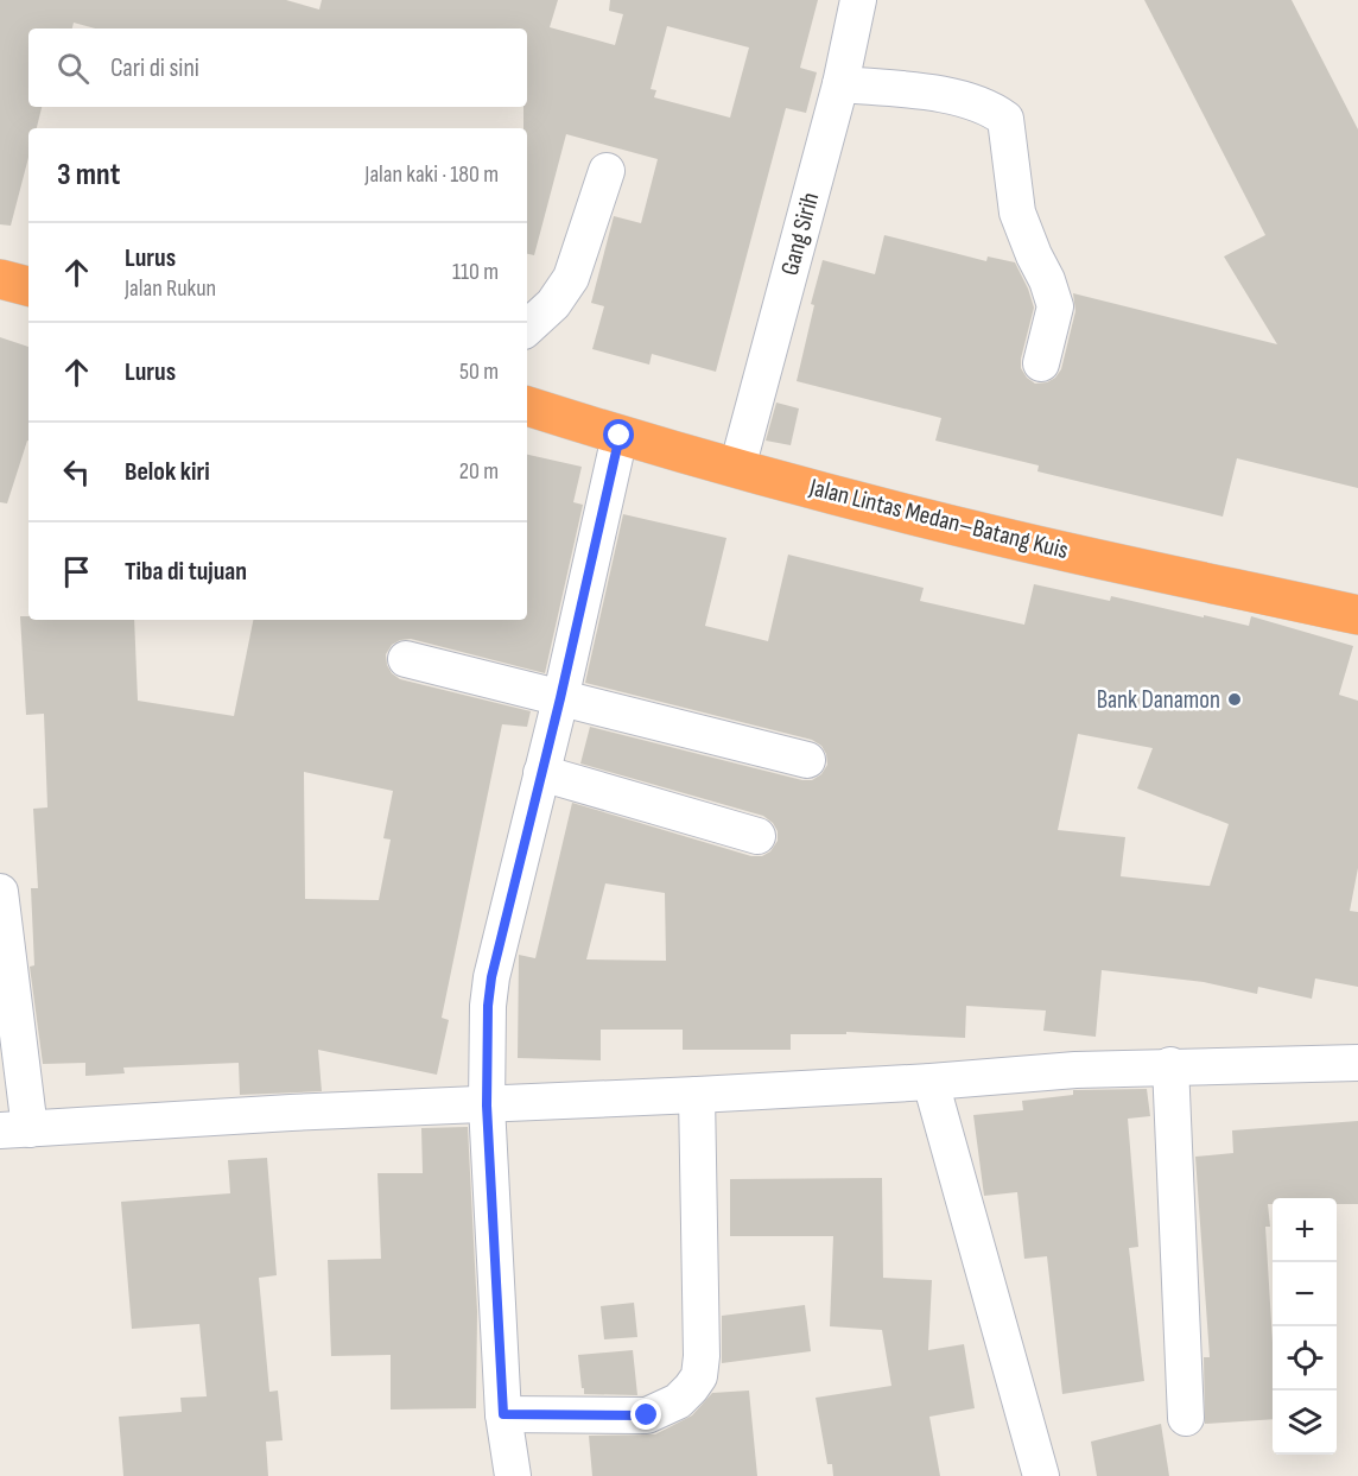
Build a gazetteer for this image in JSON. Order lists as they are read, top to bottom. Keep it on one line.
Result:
{"streets":{"highway":["Jalan Lintas Medan–Batang Kuis"],"street":["Gang Sirih"]},"crossings":[["Gang Sirih","Jalan Lintas Medan–Batang Kuis"]],"places":["Bank Danamon"],"page":{"search":"Cari di sini","heading":["3 mnt","Jalan kaki · 180 m"],"list":[["Lurus","Jalan Rukun","110 m"],["Lurus","50 m"],["Belok kiri","20 m"],"Tiba di tujuan"],"map_buttons":["+","−"]}}
